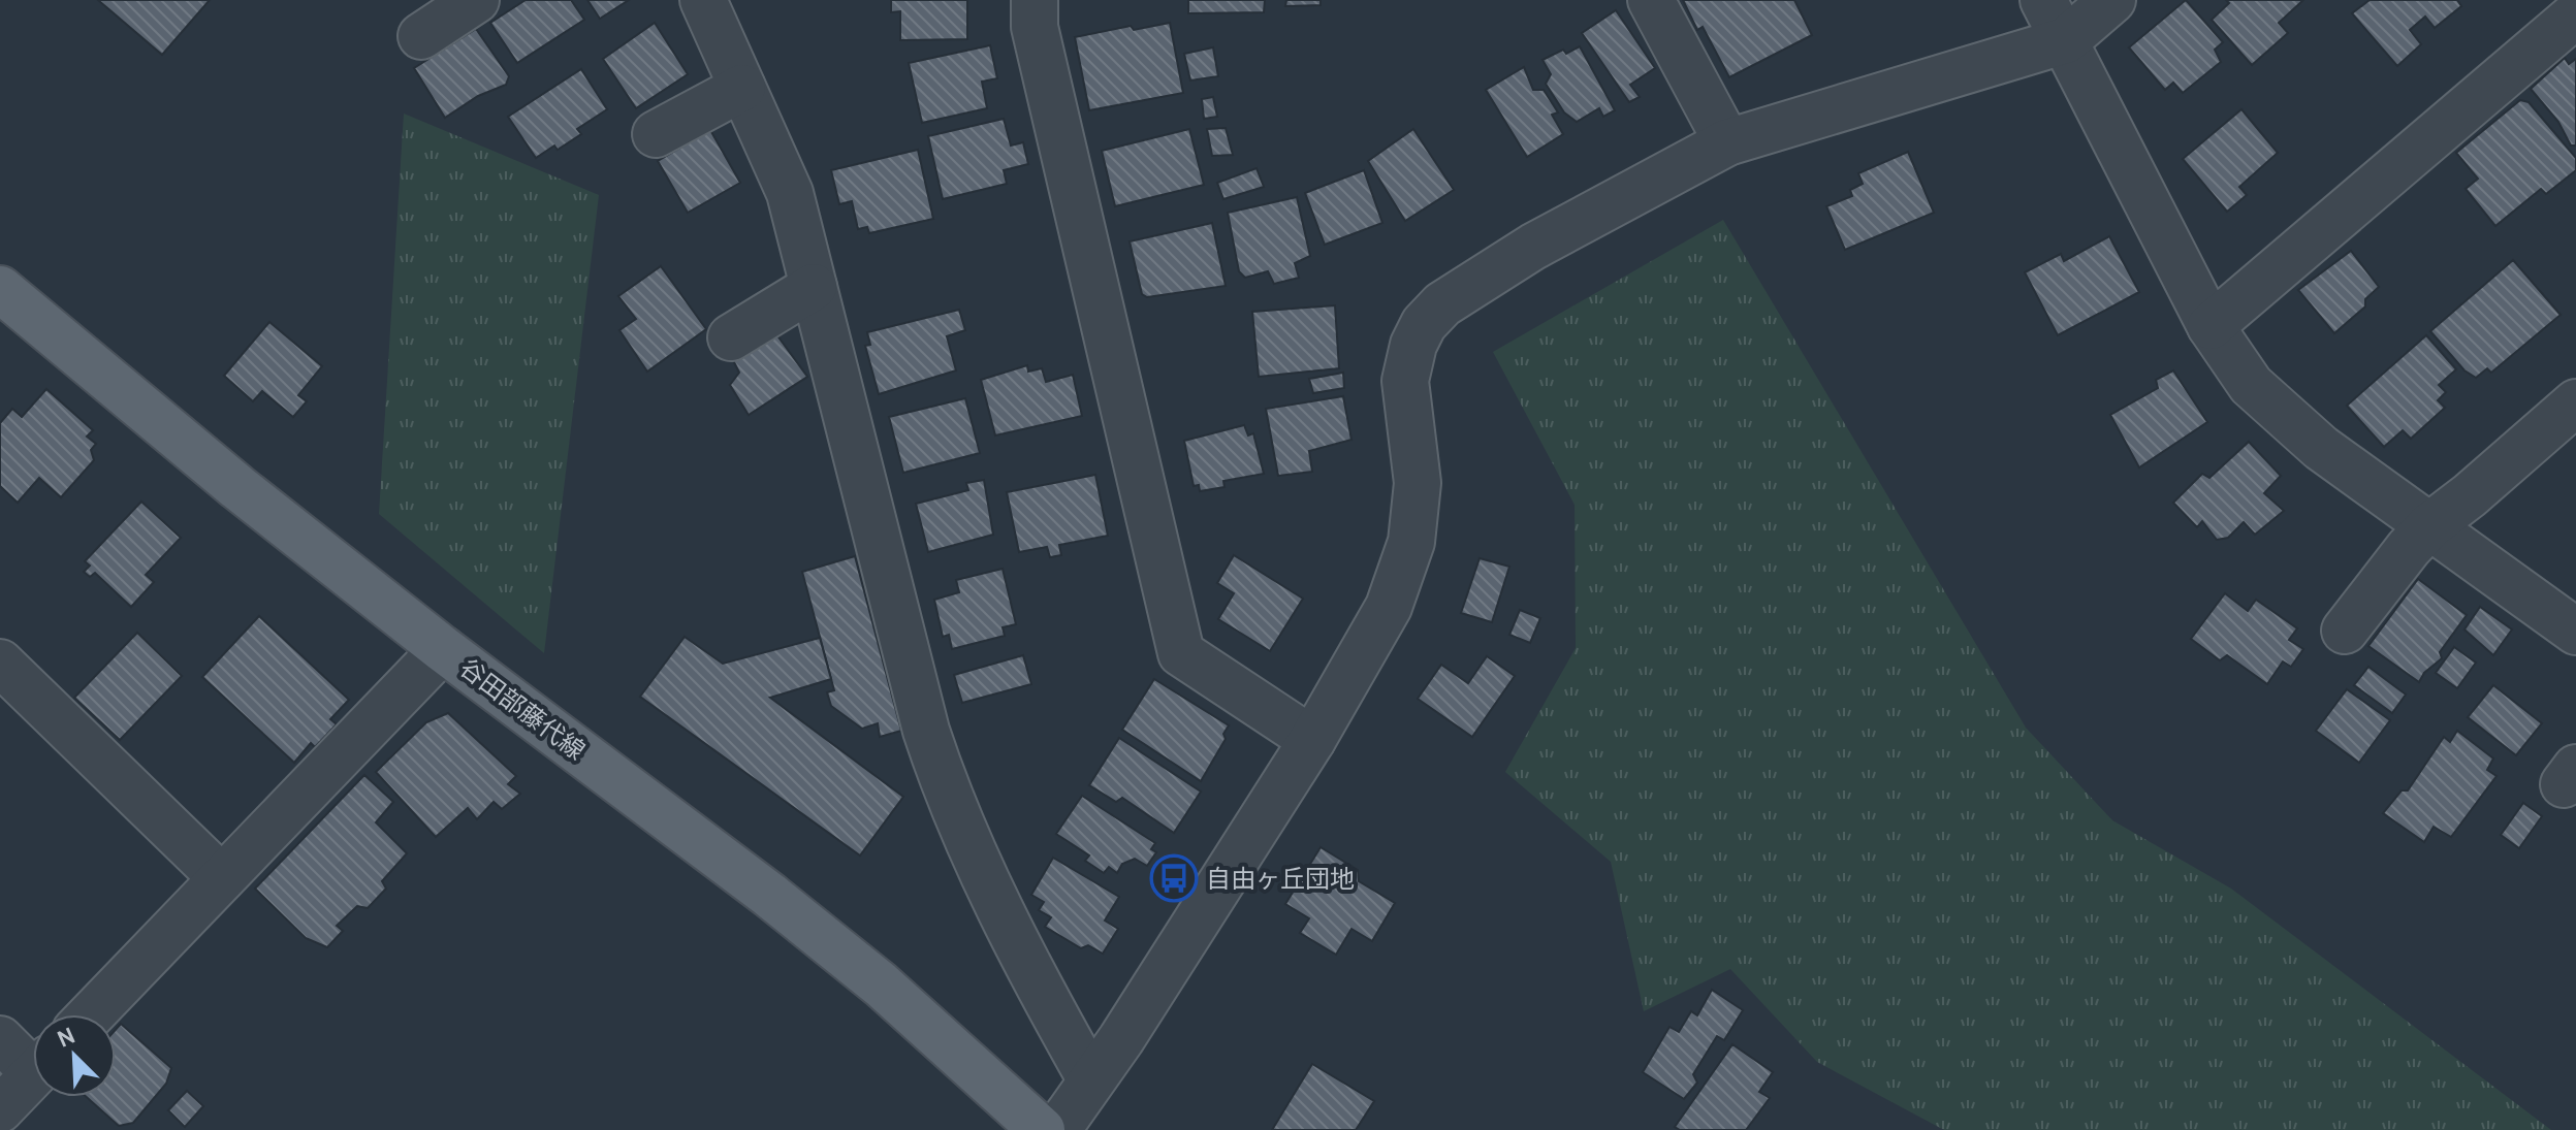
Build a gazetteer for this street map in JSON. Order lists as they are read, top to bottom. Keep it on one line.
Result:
{"streets":{"main road":["谷田部藤代線"]},"places":{"bus stop":["自由ヶ丘団地"]},"north":"top left"}
